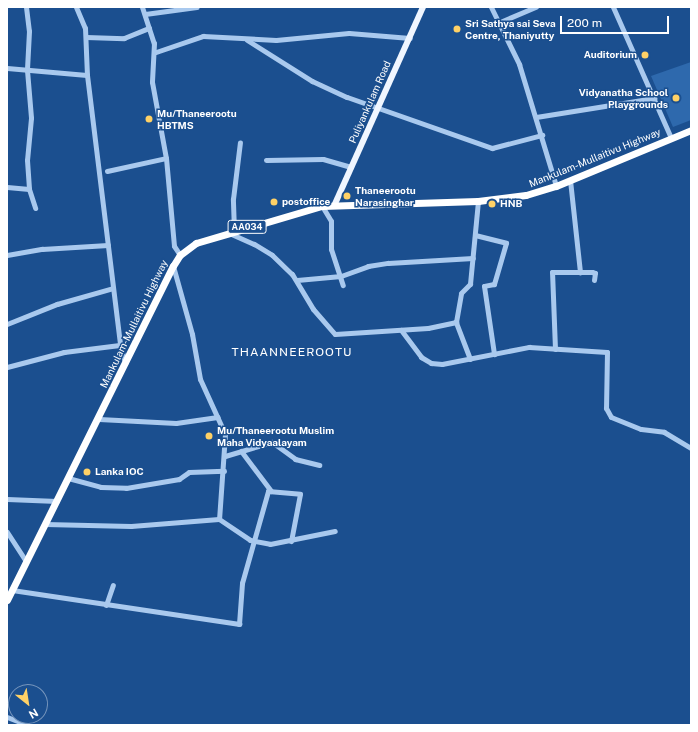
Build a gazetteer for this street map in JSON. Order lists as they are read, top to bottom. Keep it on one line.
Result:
{"streets":{"highway":["Mankulam-Mullaitivu Highway","AA034"],"main road":["Puliyankulam Road"]},"crossings":[["Puliyankulam Road","Mankulam-Mullaitivu Highway"]],"districts":["THAANNEEROOTU"],"places":["Sri Sathya sai Seva Centre, Thaniyutty","Auditorium","Vidyanatha School Playgrounds","Mu/Thaneerootu HBTMS","Thaneerootu Narasinghar","postoffice","HNB","Mu/Thaneerootu Muslim Maha Vidyaalayam","Lanka IOC"],"scale_bar":"200 m","north":"bottom right"}
